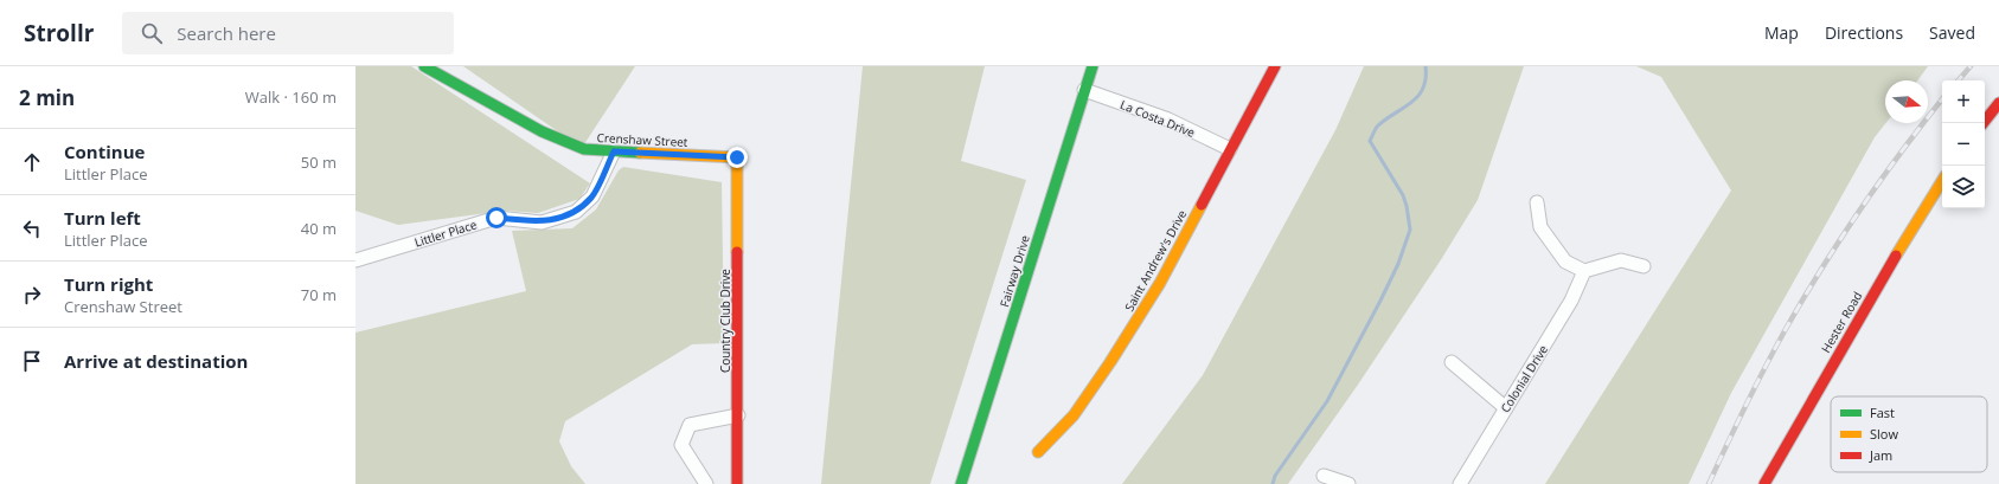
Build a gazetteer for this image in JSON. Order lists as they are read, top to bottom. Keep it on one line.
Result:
{"streets":{"street":["La Costa Drive","Crenshaw Street","Littler Place","Saint Andrew's Drive","Fairway Drive","Country Club Drive","Hester Road","Colonial Drive"]},"crossings":[["La Costa Drive","Saint Andrew's Drive"],["La Costa Drive","Fairway Drive"],["Crenshaw Street","Littler Place"],["Crenshaw Street","Country Club Drive"]],"legend":["Fast","Slow","Jam"],"north":"right","page":{"header":"Strollr","search":"Search here","nav":["Map","Directions","Saved"],"heading":["2 min","Walk · 160 m"],"map_buttons":["+","−"],"list":[["Continue","Littler Place","50 m"],["Turn left","Littler Place","40 m"],["Turn right","Crenshaw Street","70 m"],"Arrive at destination"]}}
